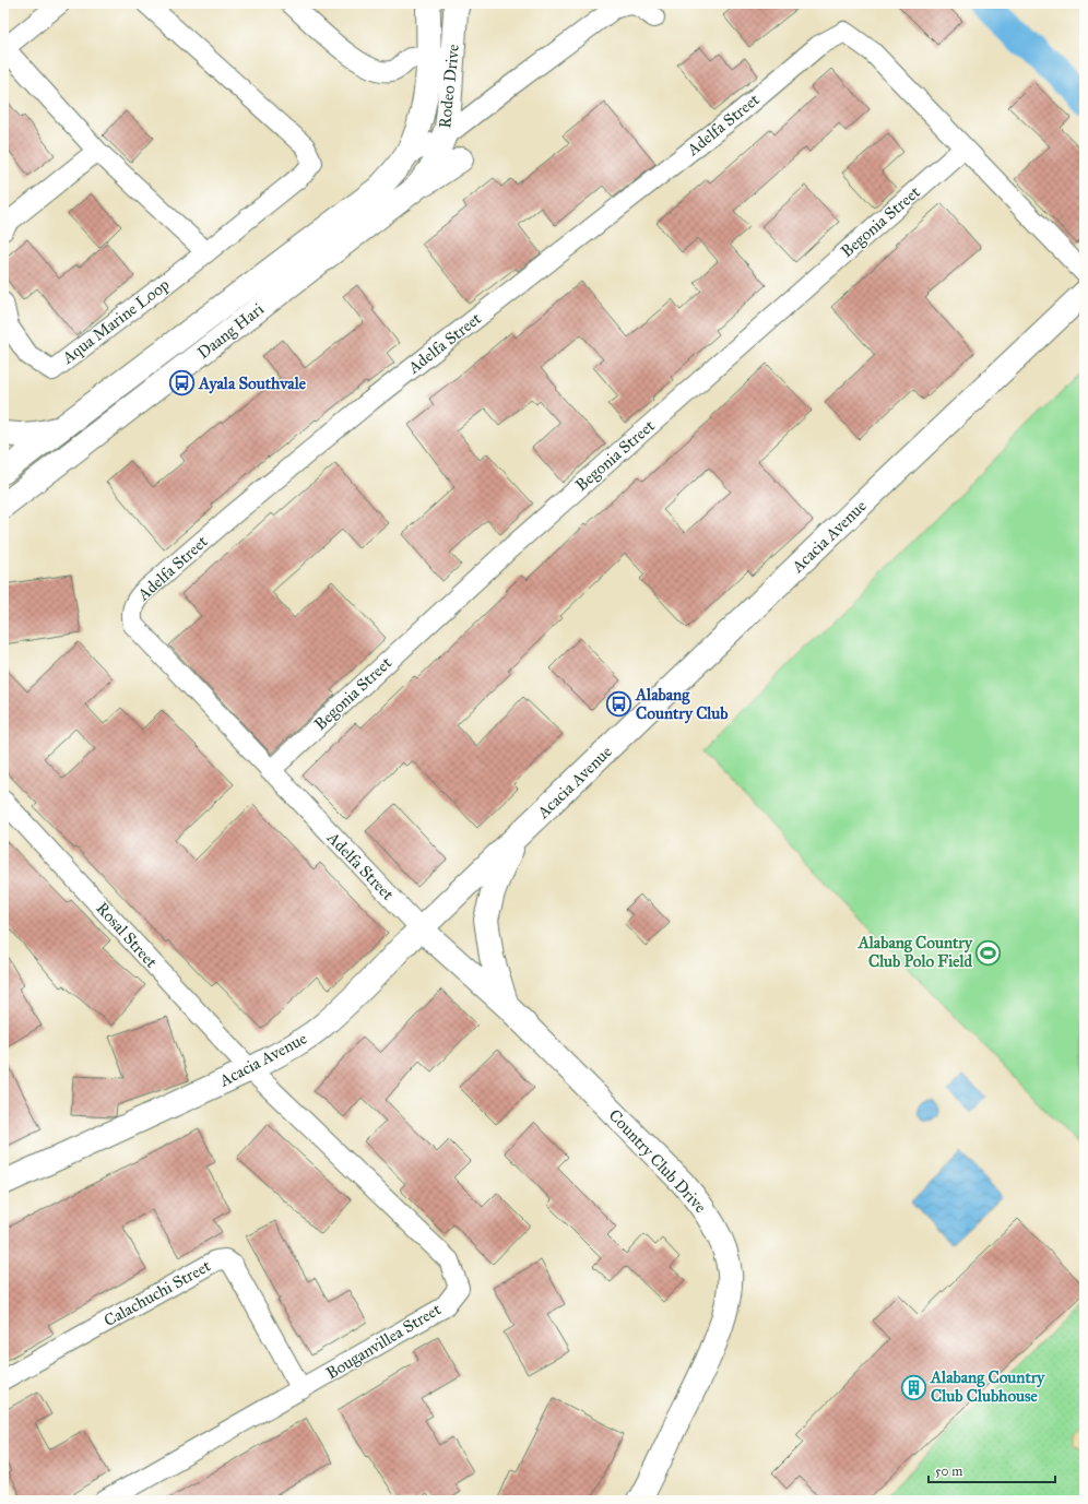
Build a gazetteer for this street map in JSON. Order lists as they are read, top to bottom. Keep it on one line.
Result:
{"streets":{"street":["Rodeo Drive","Adelfa Street","Begonia Street","Aqua Marine Loop","Daang Hari","Acacia Avenue","Rosal Street","Country Club Drive","Calachuchi Street","Bouganvillea Street"]},"crossings":[["Rodeo Drive","Daang Hari"],["Adelfa Street","Begonia Street"],["Adelfa Street","Acacia Avenue"],["Adelfa Street","Country Club Drive"],["Acacia Avenue","Rosal Street"],["Acacia Avenue","Country Club Drive"],["Acacia Avenue","Bouganvillea Street"],["Rosal Street","Bouganvillea Street"],["Calachuchi Street","Bouganvillea Street"]],"places":{"bus stop":["Ayala Southvale","Alabang Country Club"],"sports":["Alabang Country Club Polo Field"],"building":["Alabang Country Club Clubhouse"]},"scale_bar":"50 m"}
